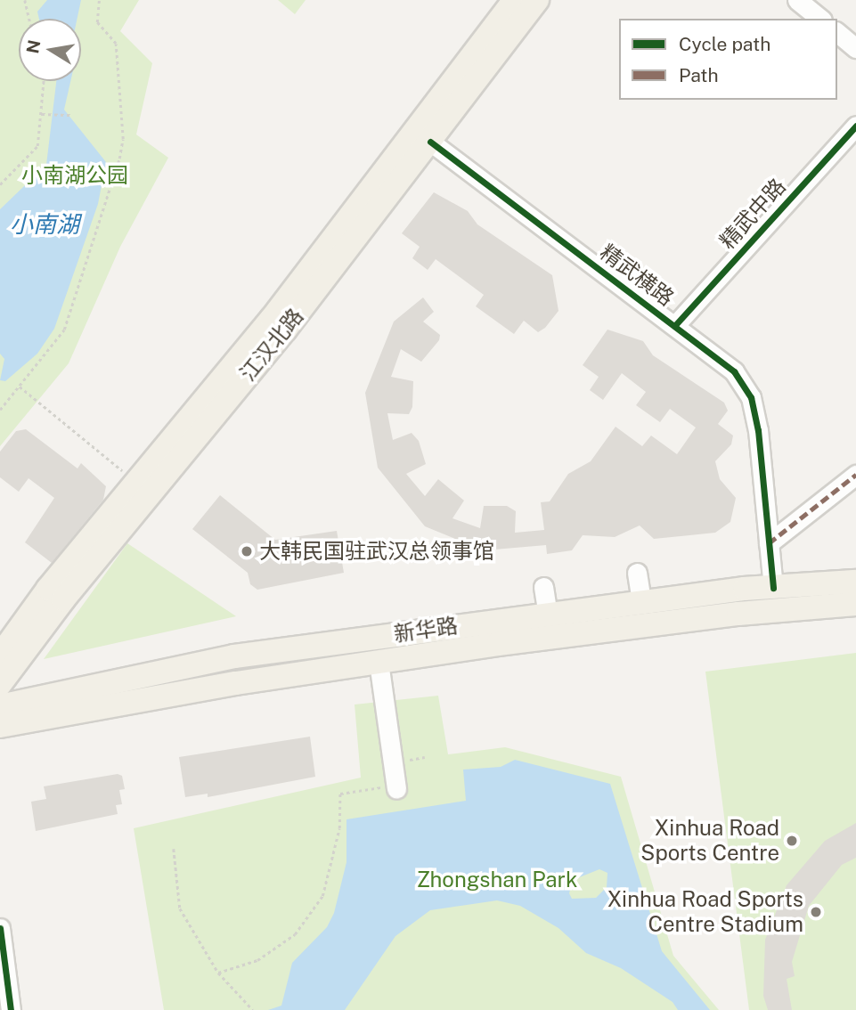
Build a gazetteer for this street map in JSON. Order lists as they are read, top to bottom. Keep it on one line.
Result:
{"streets":{"main road":["江汉北路","新华路"],"street":["精武中路","精武横路"]},"crossings":[["精武中路","精武横路"],["精武横路","江汉北路"],["精武横路","新华路"],["江汉北路","新华路"]],"water":["小南湖"],"parks":["小南湖公园","Zhongshan Park"],"places":["大韩民国驻武汉总领事馆","Xinhua Road Sports Centre","Xinhua Road Sports Centre Stadium"],"legend":["Cycle path","Path"],"north":"left"}
